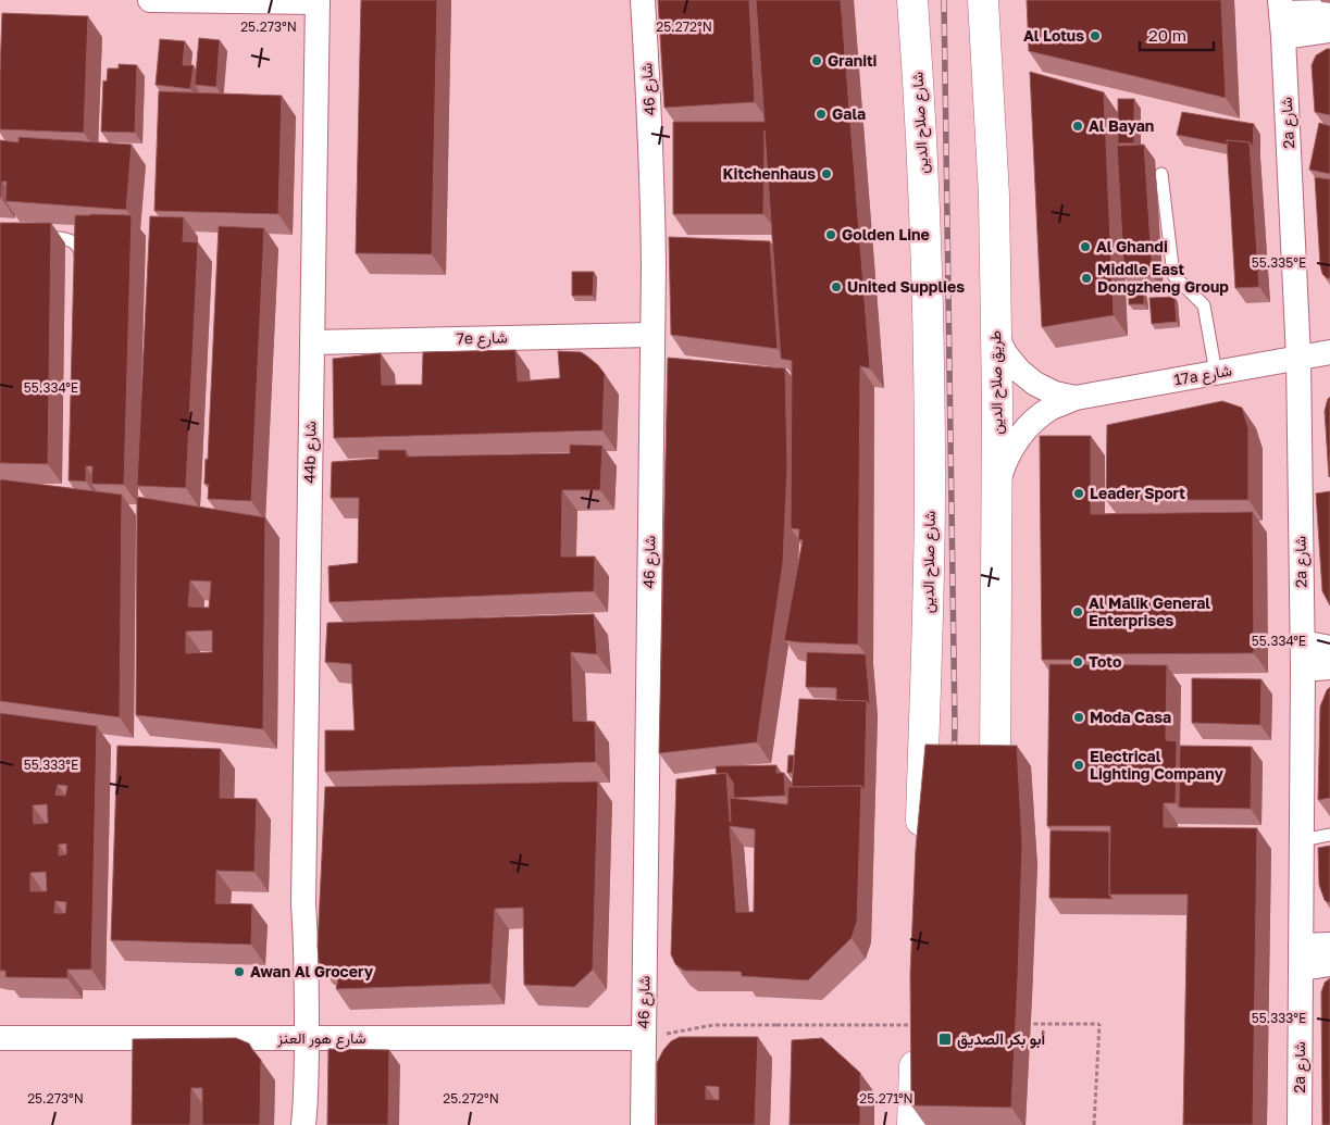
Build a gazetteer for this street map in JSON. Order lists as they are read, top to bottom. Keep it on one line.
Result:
{"streets":{"main road":["شارع صلاح الدين","طريق صلاح الدين"],"street":["شارع 46","2a شارع","7e شارع","17a شارع","44b شارع","شارع هور العنز"]},"crossings":[["شارع 46","7e شارع"],["شارع 46","شارع هور العنز"],["2a شارع","17a شارع"],["7e شارع","44b شارع"],["17a شارع","طريق صلاح الدين"],["44b شارع","شارع هور العنز"]],"places":{"other":["Al Lotus","Graniti","Gala","Al Bayan","Kitchenhaus","Golden Line","Al Ghandi","Middle East Dongzheng Group","United Supplies","Leader Sport","Al Malik General Enterprises","Toto","Moda Casa","Electrical Lighting Company","Awan Al Grocery"],"transit":["أبو بكر الصديق"]},"scale_bar":"20 m","coordinates":["25.273°N","25.272°N","55.335°E","55.334°E","55.333°E","25.271°N"]}
